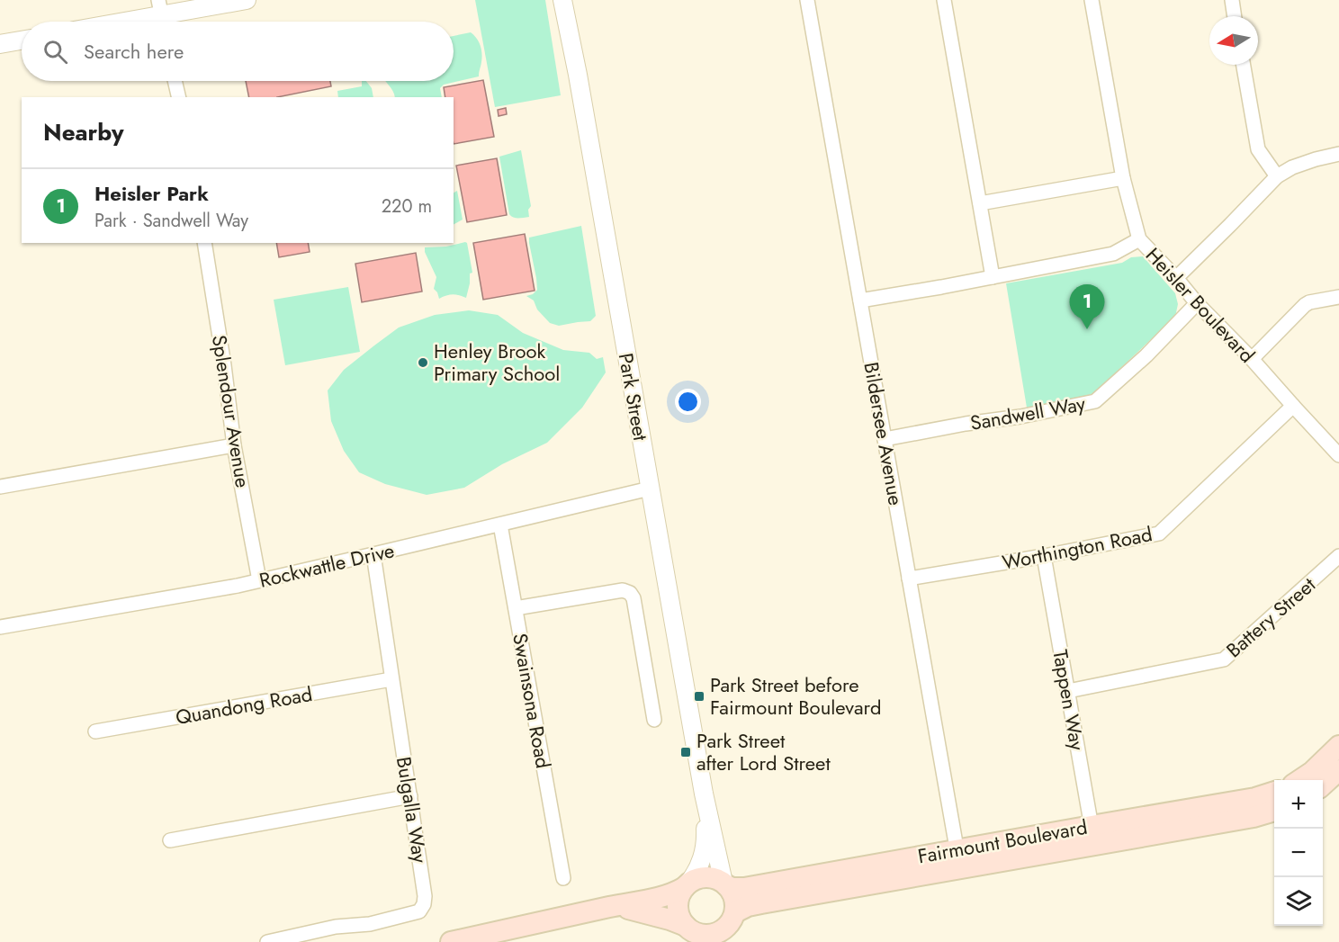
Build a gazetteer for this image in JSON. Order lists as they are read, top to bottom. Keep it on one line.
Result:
{"streets":{"main road":["Fairmount Boulevard"],"street":["Heisler Boulevard","Park Street","Splendour Avenue","Sandwell Way","Bildersee Avenue","Worthington Road","Rockwattle Drive","Battery Street","Tappen Way","Swainsona Road","Quandong Road","Bulgalla Way"]},"crossings":[["Heisler Boulevard","Sandwell Way"],["Heisler Boulevard","Worthington Road"],["Park Street","Rockwattle Drive"],["Park Street","Fairmount Boulevard"],["Splendour Avenue","Rockwattle Drive"],["Sandwell Way","Bildersee Avenue"],["Bildersee Avenue","Worthington Road"],["Bildersee Avenue","Fairmount Boulevard"],["Worthington Road","Tappen Way"],["Rockwattle Drive","Swainsona Road"],["Rockwattle Drive","Bulgalla Way"],["Battery Street","Tappen Way"],["Tappen Way","Fairmount Boulevard"],["Quandong Road","Bulgalla Way"]],"places":{"other":["Henley Brook Primary School"],"transit":["Park Street before Fairmount Boulevard","Park Street after Lord Street"]},"north":"left","page":{"search":"Search here","heading":"Nearby","list":[{"mark":"1","name":"Heisler Park","note":"Park · Sandwell Way","value":"220 m"}],"pins":"1","map_buttons":["+","−"]}}
